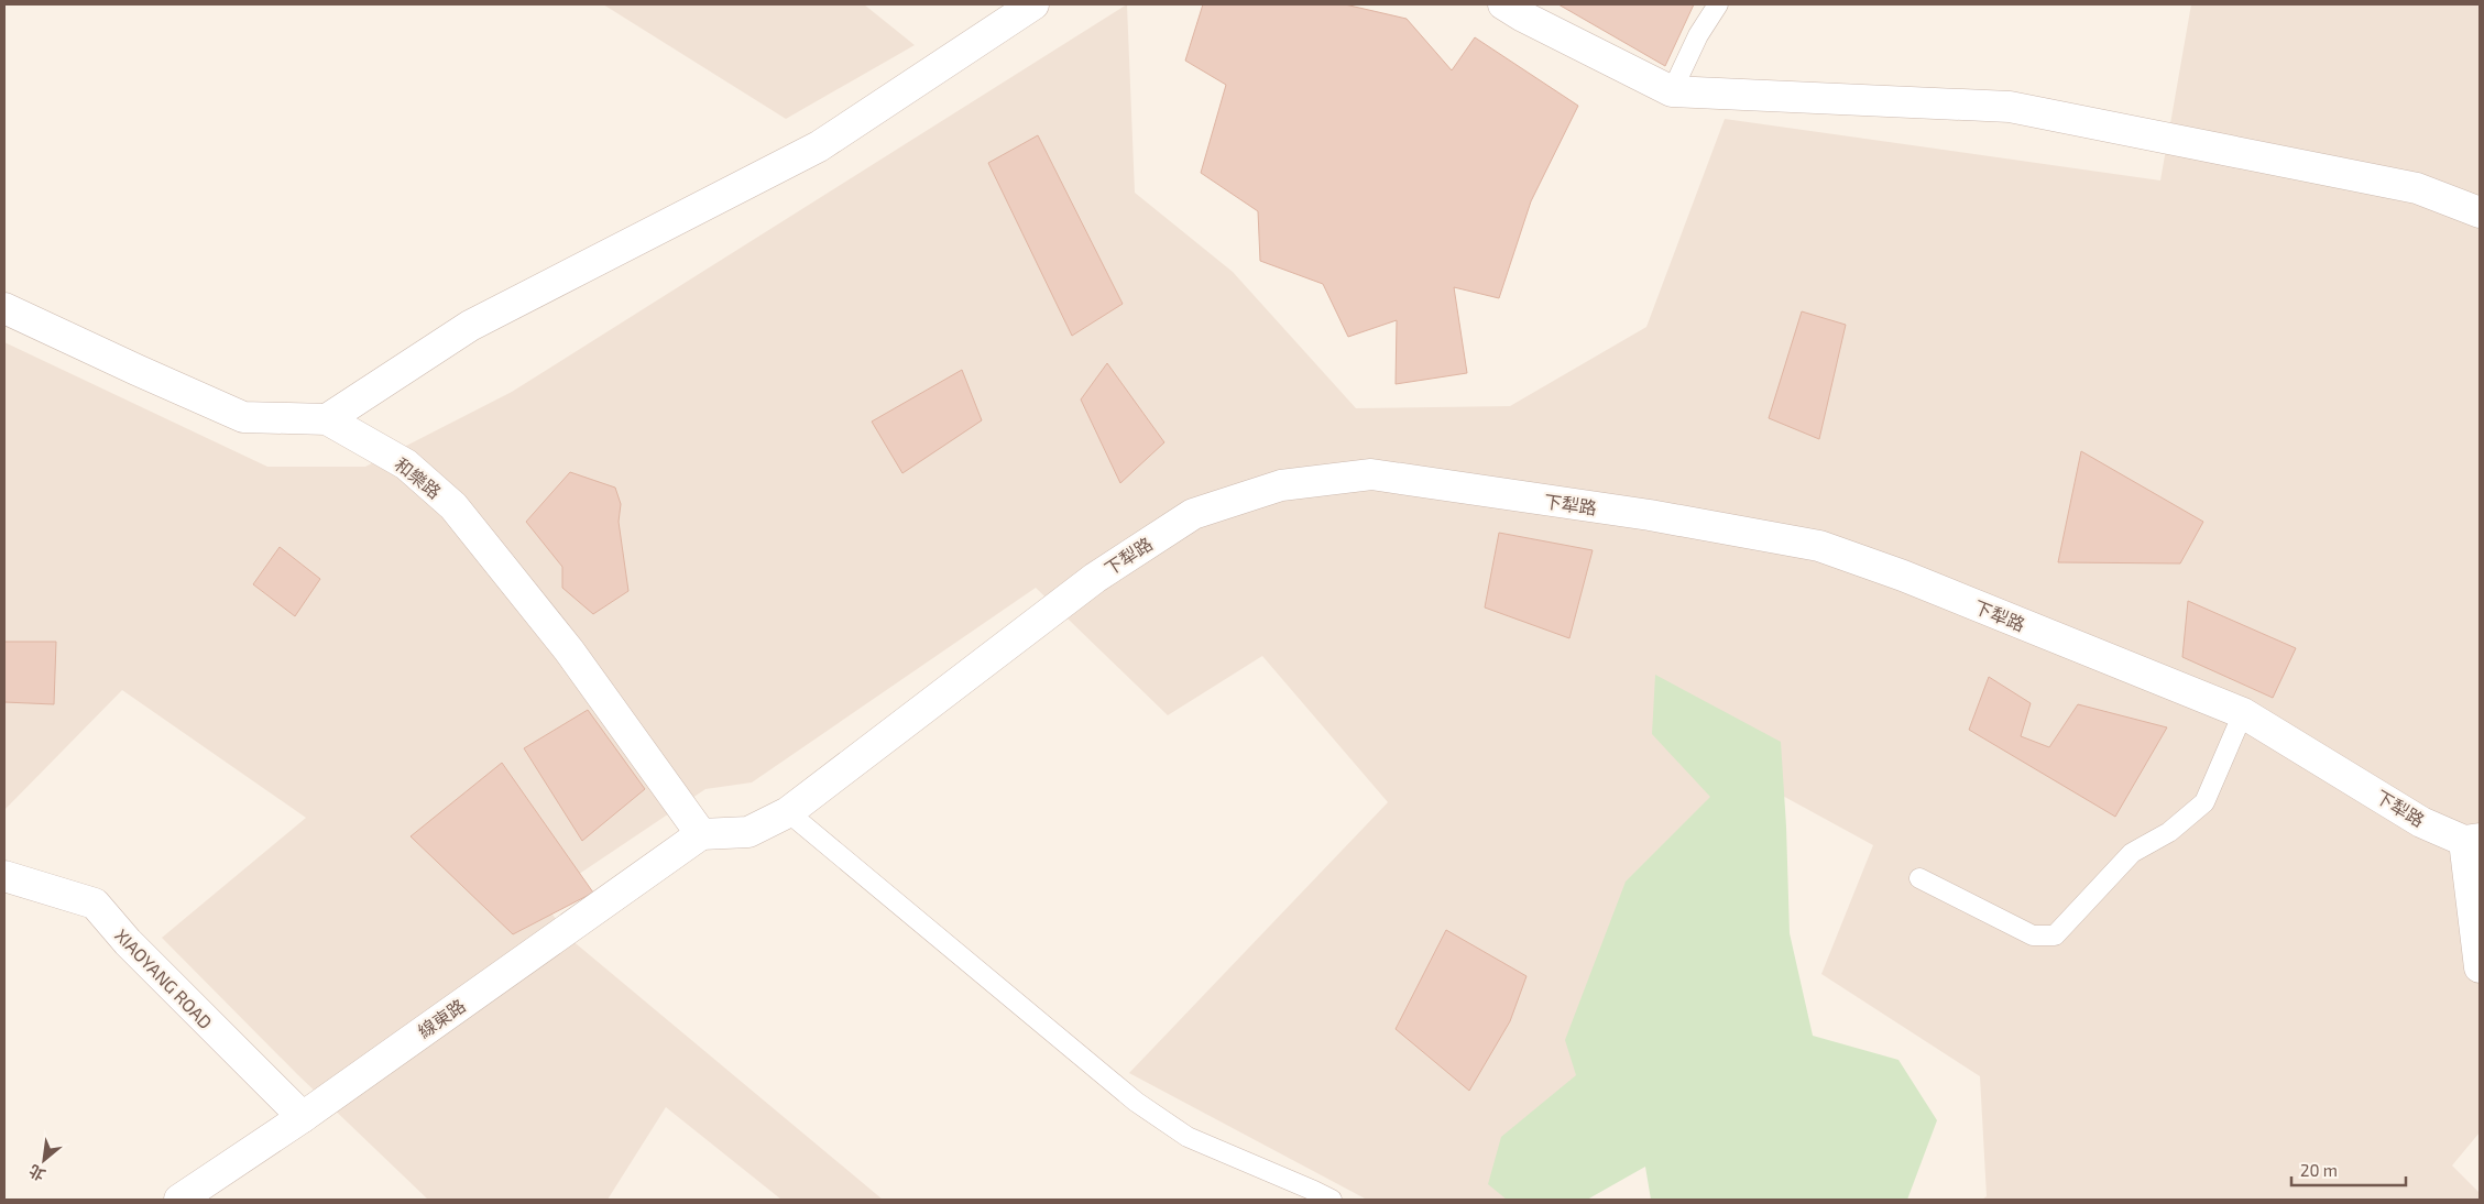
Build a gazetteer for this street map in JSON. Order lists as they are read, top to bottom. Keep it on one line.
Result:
{"streets":{"street":["和樂路","下犁路","XIAOYANG ROAD","線東路"]},"crossings":[["和樂路","下犁路"],["和樂路","線東路"],["下犁路","線東路"],["XIAOYANG ROAD","線東路"]],"scale_bar":"20 m","north":"bottom left"}
